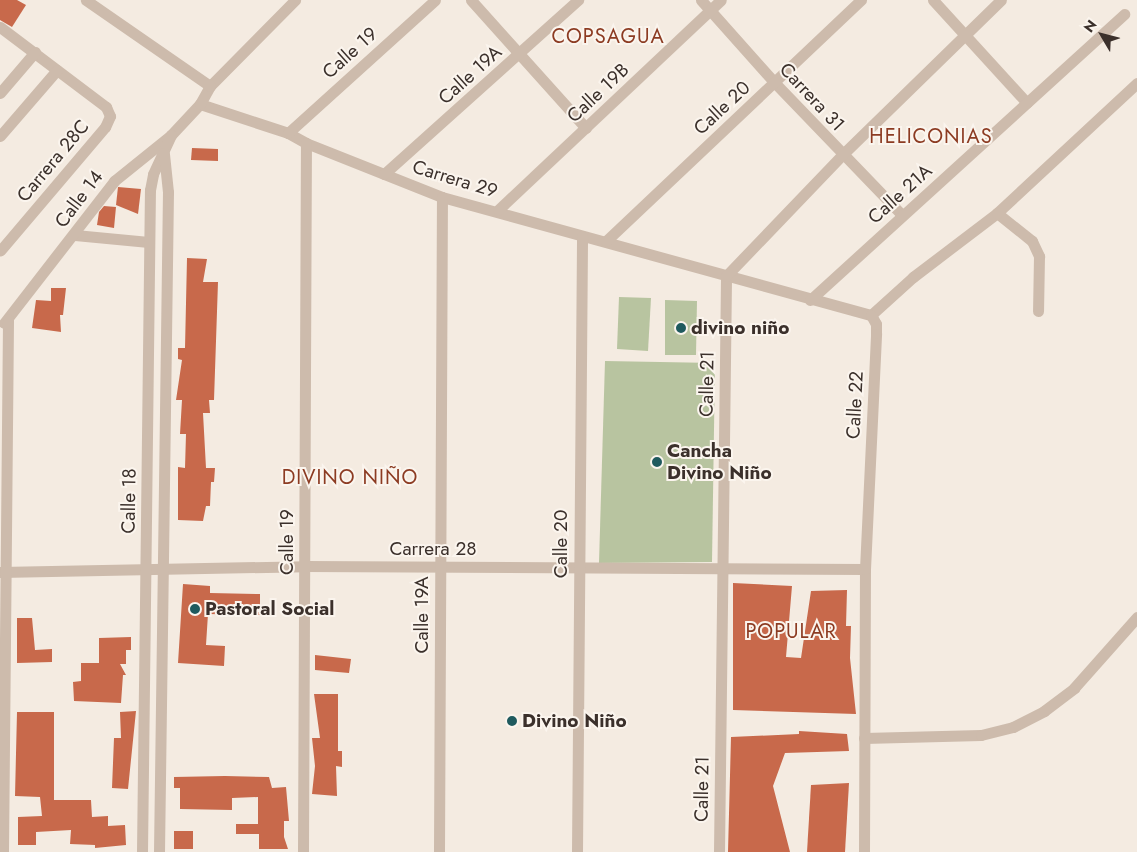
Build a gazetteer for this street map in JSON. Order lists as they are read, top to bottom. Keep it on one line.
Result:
{"streets":{"street":["Calle 19","Calle 19A","Calle 19B","Carrera 31","Calle 20","Carrera 28C","Carrera 29","Calle 21A","Calle 14","Calle 21","Calle 22","Calle 18","Carrera 28"]},"crossings":[["Calle 19","Carrera 29"],["Calle 19","Carrera 28"],["Calle 19A","Carrera 29"],["Calle 19A","Carrera 28"],["Calle 19B","Carrera 31"],["Calle 19B","Carrera 29"],["Carrera 31","Calle 20"],["Carrera 31","Calle 21A"],["Calle 20","Carrera 29"],["Calle 20","Carrera 28"],["Carrera 29","Calle 21A"],["Carrera 29","Calle 14"],["Carrera 29","Calle 21"],["Carrera 29","Calle 22"],["Calle 14","Calle 18"],["Calle 21","Carrera 28"],["Calle 22","Carrera 28"],["Calle 18","Carrera 28"]],"districts":["COPSAGUA","HELICONIAS","DIVINO NIÑO","POPULAR"],"places":["divino niño","Cancha Divino Niño","Pastoral Social","Divino Niño"],"north":"top left"}
